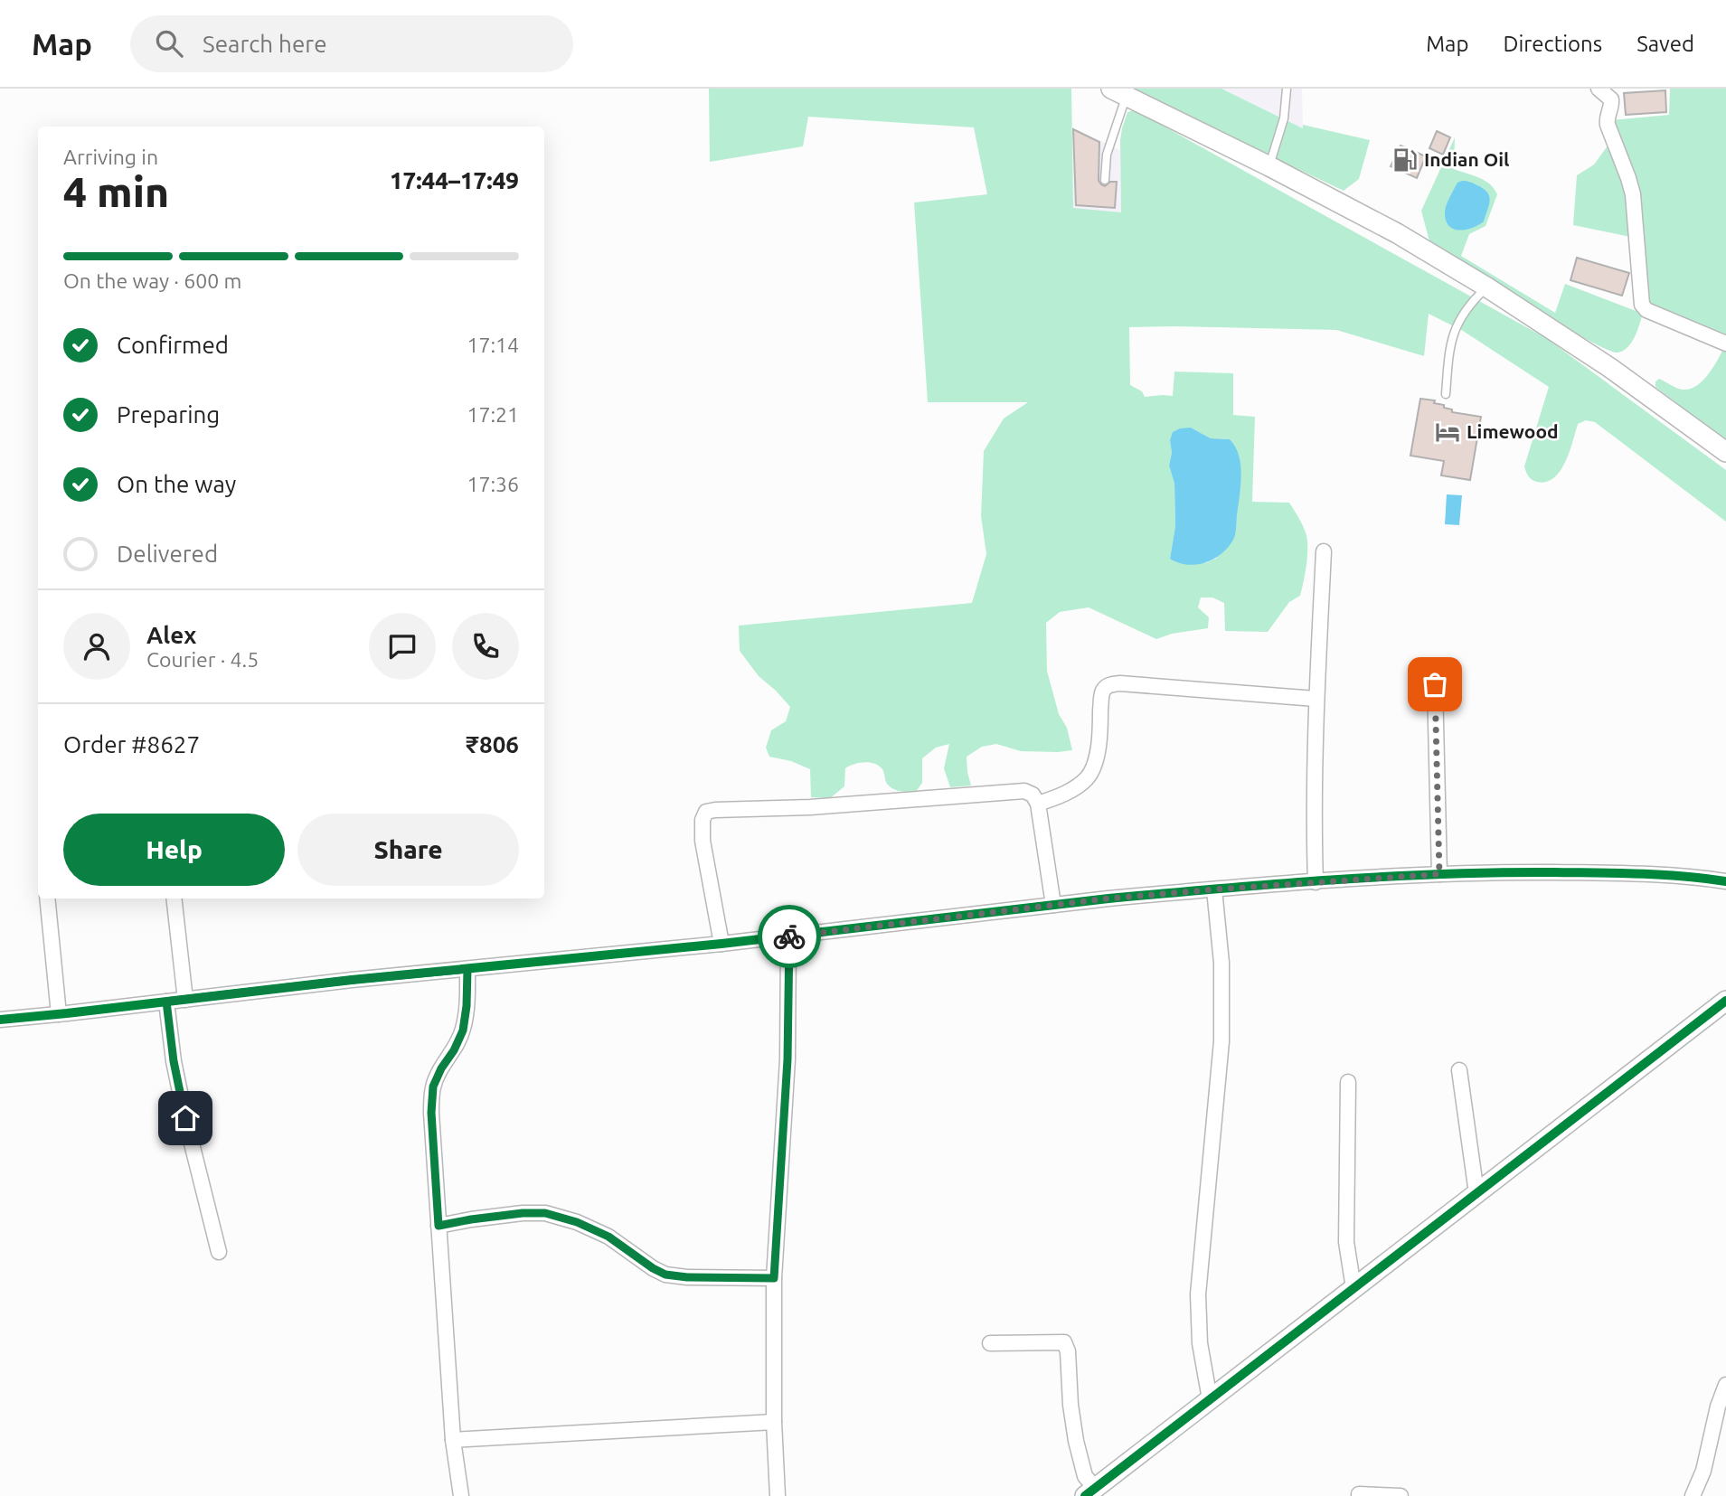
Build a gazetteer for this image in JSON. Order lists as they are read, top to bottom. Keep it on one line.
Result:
{"places":{"fuel station":["Indian Oil"],"hotel":["Limewood"]},"page":{"header":"Map","search":"Search here","nav":["Map","Directions","Saved"],"heading":["4 min","Arriving in","17:44–17:49"],"panel":["Alex","Courier · 4.5","Order #8627","₹806"],"bar":"On the way · 600 m","list":[["Confirmed","17:14"],["Preparing","17:21"],["On the way","17:36"],"Delivered"],"buttons":["Help","Share"]}}
